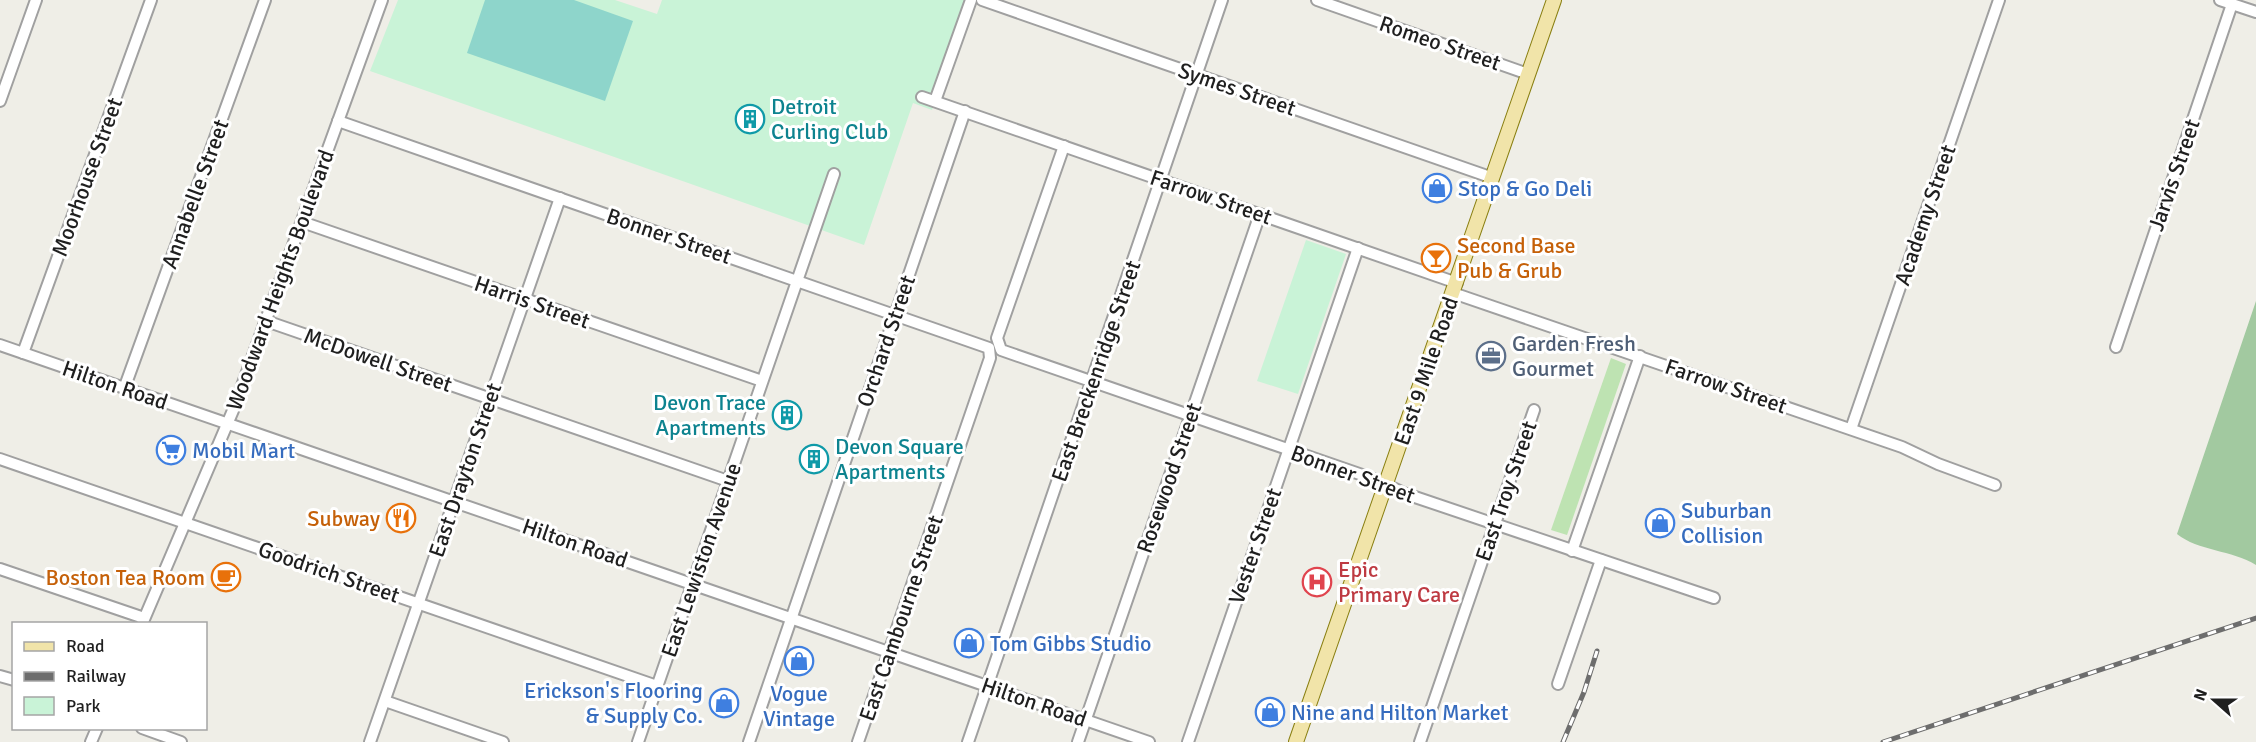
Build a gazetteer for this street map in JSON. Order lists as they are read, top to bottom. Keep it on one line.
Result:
{"streets":{"main road":["East 9 Mile Road"],"street":["Romeo Street","Symes Street","Jarvis Street","Moorhouse Street","Annabelle Street","Farrow Street","Academy Street","Bonner Street","Woodward Heights Boulevard","Harris Street","Orchard Street","McDowell Street","East Breckenridge Street","Hilton Road","East Drayton Street","Rosewood Street","East Troy Street","Vester Street","East Lewiston Avenue","Goodrich Street","East Cambourne Street"]},"crossings":[["Romeo Street","East 9 Mile Road"],["Symes Street","East Breckenridge Street"],["Symes Street","East 9 Mile Road"],["Moorhouse Street","Hilton Road"],["Annabelle Street","Hilton Road"],["Farrow Street","Academy Street"],["Farrow Street","Bonner Street"],["Farrow Street","Orchard Street"],["Farrow Street","East Breckenridge Street"],["Farrow Street","East 9 Mile Road"],["Farrow Street","Rosewood Street"],["Farrow Street","Vester Street"],["Bonner Street","Woodward Heights Boulevard"],["Bonner Street","Orchard Street"],["Bonner Street","East Breckenridge Street"],["Bonner Street","East 9 Mile Road"],["Bonner Street","East Drayton Street"],["Bonner Street","Rosewood Street"],["Bonner Street","East Troy Street"],["Bonner Street","Vester Street"],["Bonner Street","East Lewiston Avenue"],["Bonner Street","East Cambourne Street"],["Woodward Heights Boulevard","Harris Street"],["Woodward Heights Boulevard","McDowell Street"],["Woodward Heights Boulevard","Hilton Road"],["Woodward Heights Boulevard","Goodrich Street"],["Harris Street","East Drayton Street"],["Harris Street","East Lewiston Avenue"],["Orchard Street","Hilton Road"],["McDowell Street","East Drayton Street"],["McDowell Street","East Lewiston Avenue"],["East Breckenridge Street","Hilton Road"],["Hilton Road","East Drayton Street"],["Hilton Road","Rosewood Street"],["Hilton Road","East Lewiston Avenue"],["Hilton Road","East Cambourne Street"],["East Drayton Street","Goodrich Street"],["East Lewiston Avenue","Goodrich Street"]],"places":{"building":["Detroit Curling Club","Devon Trace Apartments","Devon Square Apartments"],"shop":["Stop & Go Deli","Suburban Collision","Tom Gibbs Studio","Vogue Vintage","Erickson's Flooring & Supply Co.","Nine and Hilton Market"],"bar":["Second Base Pub & Grub"],"office":["Garden Fresh Gourmet"],"supermarket":["Mobil Mart"],"restaurant":["Subway"],"cafe":["Boston Tea Room"],"hospital":["Epic Primary Care"]},"legend":["Road","Railway","Park"],"north":"left"}
